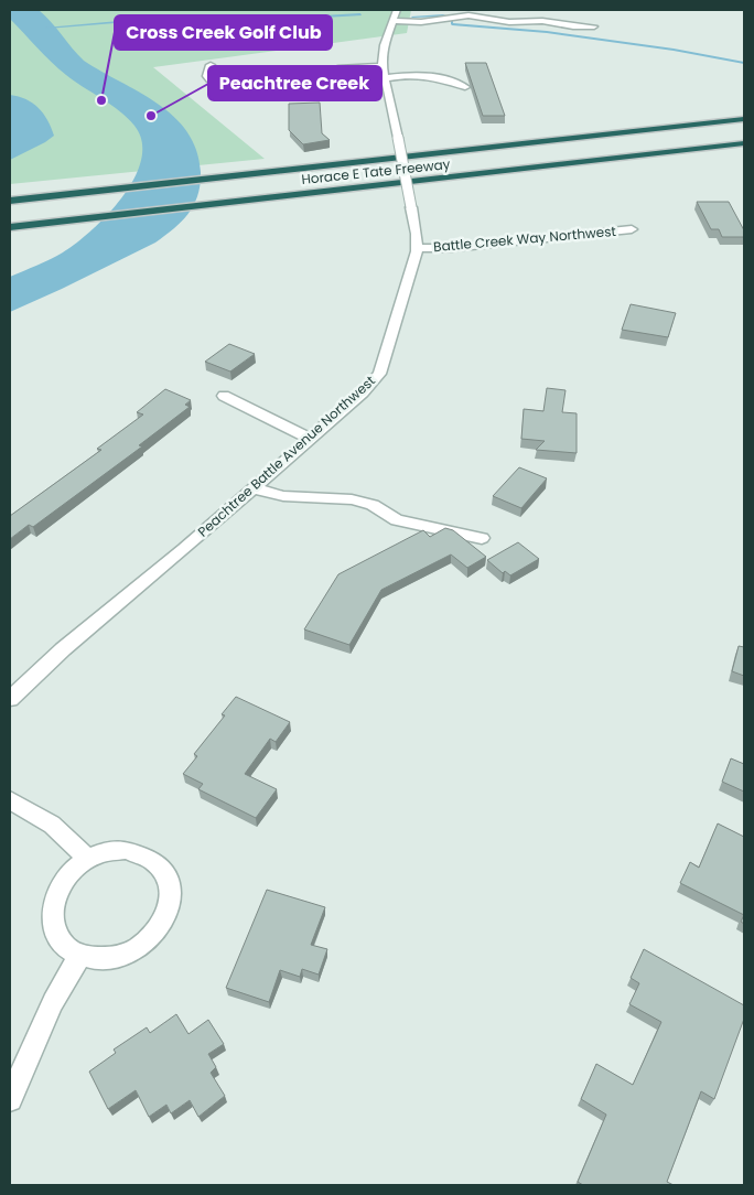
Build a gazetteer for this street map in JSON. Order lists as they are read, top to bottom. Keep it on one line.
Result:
{"streets":{"highway":["Horace E Tate Freeway"],"street":["Battle Creek Way Northwest","Peachtree Battle Avenue Northwest"]},"crossings":[["Battle Creek Way Northwest","Peachtree Battle Avenue Northwest"]],"places":["Cross Creek Golf Club","Peachtree Creek"]}
